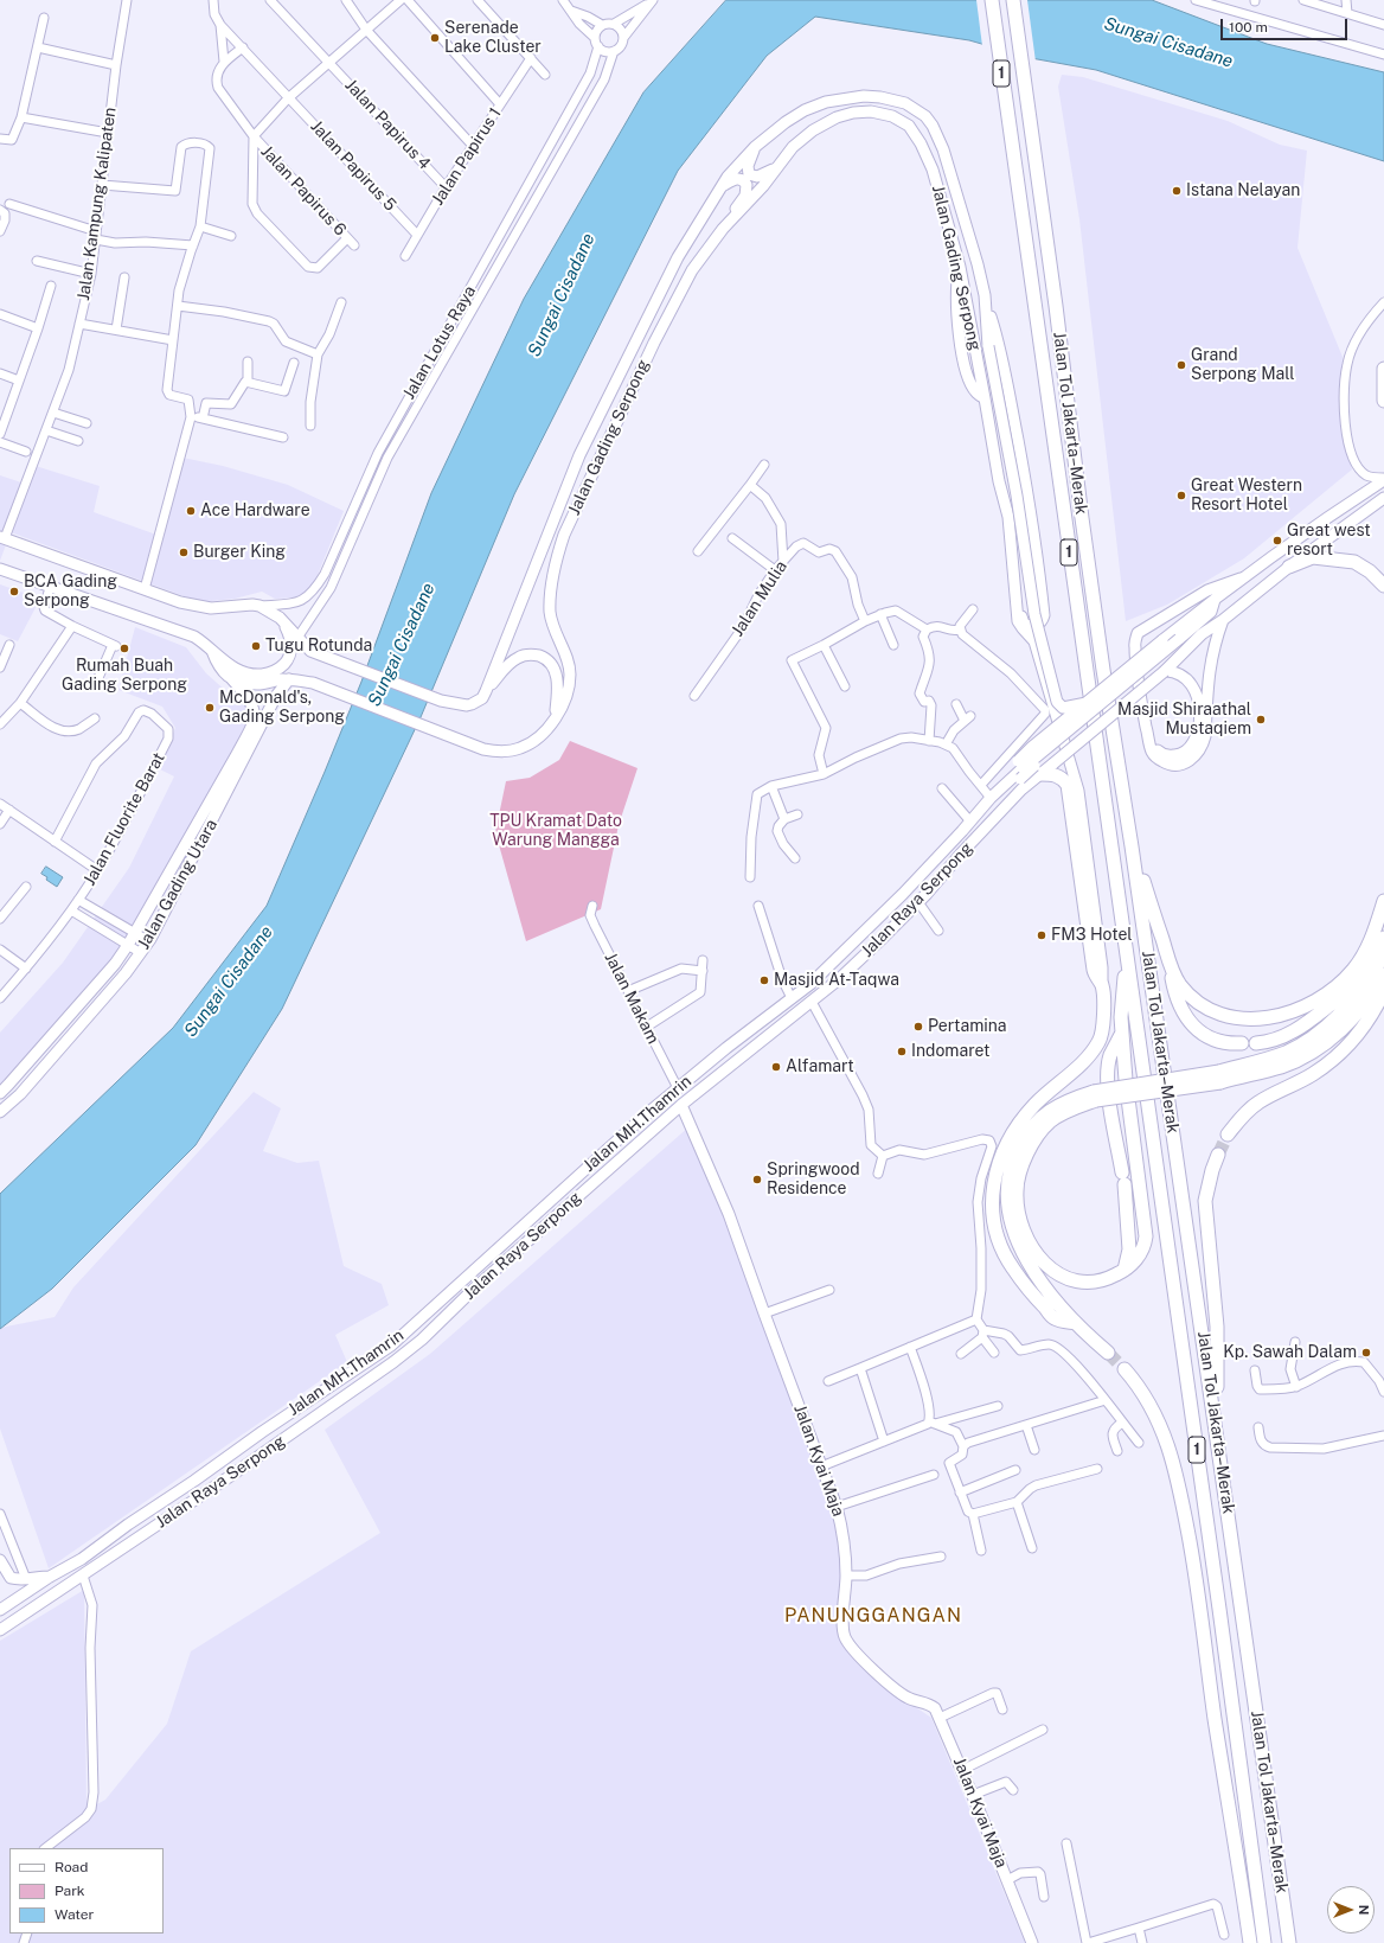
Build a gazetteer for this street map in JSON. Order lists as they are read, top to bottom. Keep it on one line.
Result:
{"streets":{"highway":["1","Jalan Tol Jakarta–Merak"],"main road":["Jalan Gading Serpong","Jalan Gading Utara","Jalan Raya Serpong","Jalan MH.Thamrin","Jalan Kyai Maja"],"street":["Jalan Papirus 4","Jalan Papirus 1","Jalan Papirus 5","Jalan Papirus 6","Jalan Kampung Kalipaten","Jalan Lotus Raya","Jalan Mulia","Jalan Fluorite Barat","Jalan Makam"]},"crossings":[["Jalan Papirus 4","Jalan Papirus 1"],["Jalan Papirus 1","Jalan Papirus 5"],["Jalan Gading Serpong","Jalan Lotus Raya"],["Jalan Gading Serpong","Jalan Gading Utara"],["Jalan Raya Serpong","Jalan MH.Thamrin"],["Jalan Raya Serpong","Jalan Kyai Maja"],["Jalan Makam","Jalan MH.Thamrin"]],"districts":["PANUNGGANGAN"],"water":["Sungai Cisadane"],"parks":["TPU Kramat Dato Warung Mangga"],"places":["Serenade Lake Cluster","Istana Nelayan","Grand Serpong Mall","Great Western Resort Hotel","Ace Hardware","Great west resort","Burger King","BCA Gading Serpong","Tugu Rotunda","Rumah Buah Gading Serpong","McDonald's, Gading Serpong","Masjid Shiraathal Mustaqiem","FM3 Hotel","Masjid At-Taqwa","Pertamina","Indomaret","Alfamart","Springwood Residence","Kp. Sawah Dalam"],"legend":["Road","Park","Water"],"scale_bar":"100 m","north":"right"}
